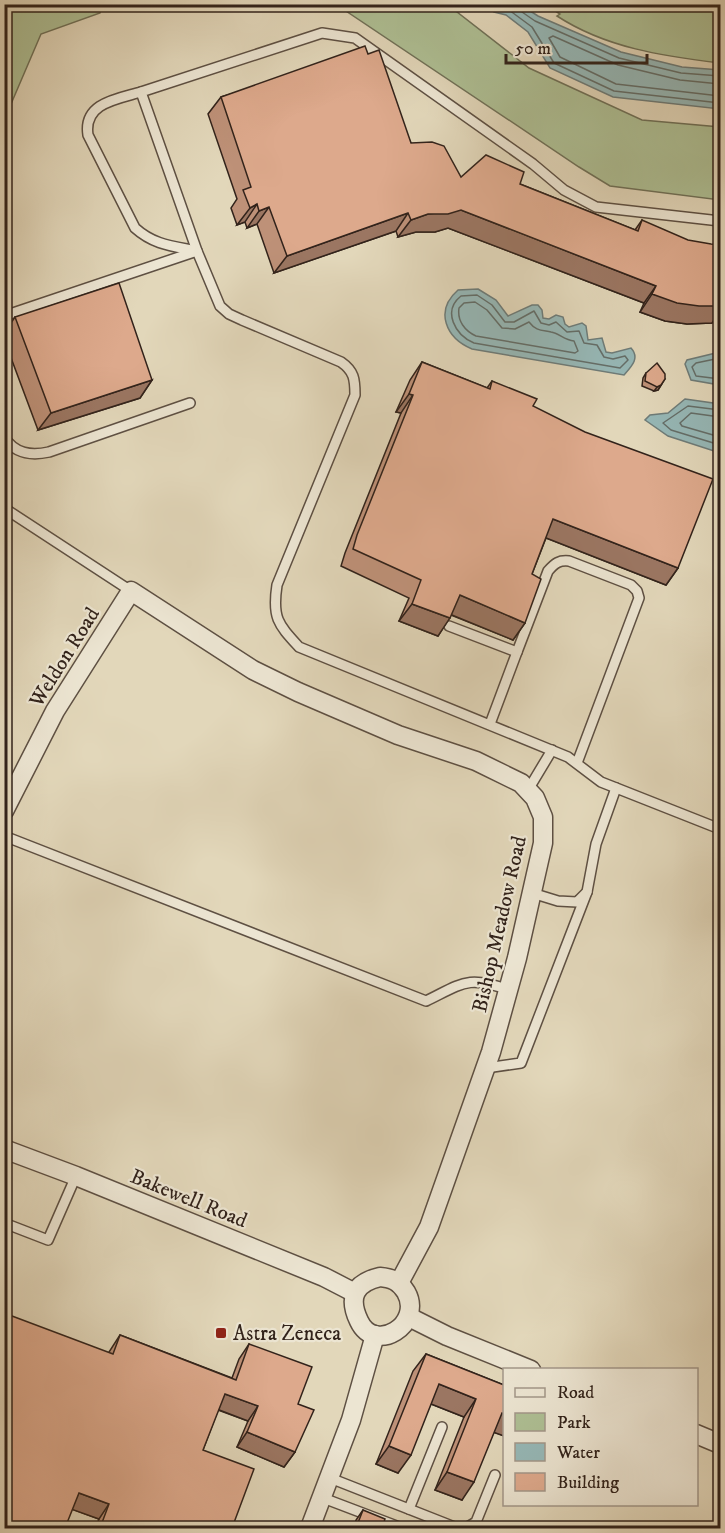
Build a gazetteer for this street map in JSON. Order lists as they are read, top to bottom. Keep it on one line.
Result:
{"streets":{"street":["Weldon Road","Bishop Meadow Road","Bakewell Road"]},"crossings":[["Weldon Road","Bishop Meadow Road"],["Bishop Meadow Road","Bakewell Road"]],"places":{"transit":["Astra Zeneca"]},"legend":["Road","Park","Water","Building"],"scale_bar":"50 m"}
